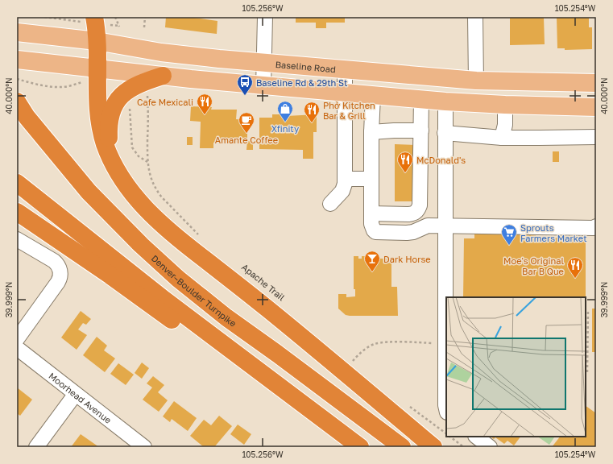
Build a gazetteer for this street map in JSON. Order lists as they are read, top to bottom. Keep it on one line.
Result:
{"streets":{"highway":["Denver–Boulder Turnpike"],"main road":["Baseline Road"],"street":["Moorhead Avenue"]},"places":{"bus stop":["Baseline Rd & 29th St"],"restaurant":["Cafe Mexicali","Phở Kitchen Bar & Grill","McDonald's","Moe's Original Bar B Que"],"shop":["Xfinity"],"cafe":["Amante Coffee"],"supermarket":["Sprouts Farmers Market"],"bar":["Dark Horse"]},"coordinates":["105.256°W","105.254°W","40.000°N","39.999°N"]}
